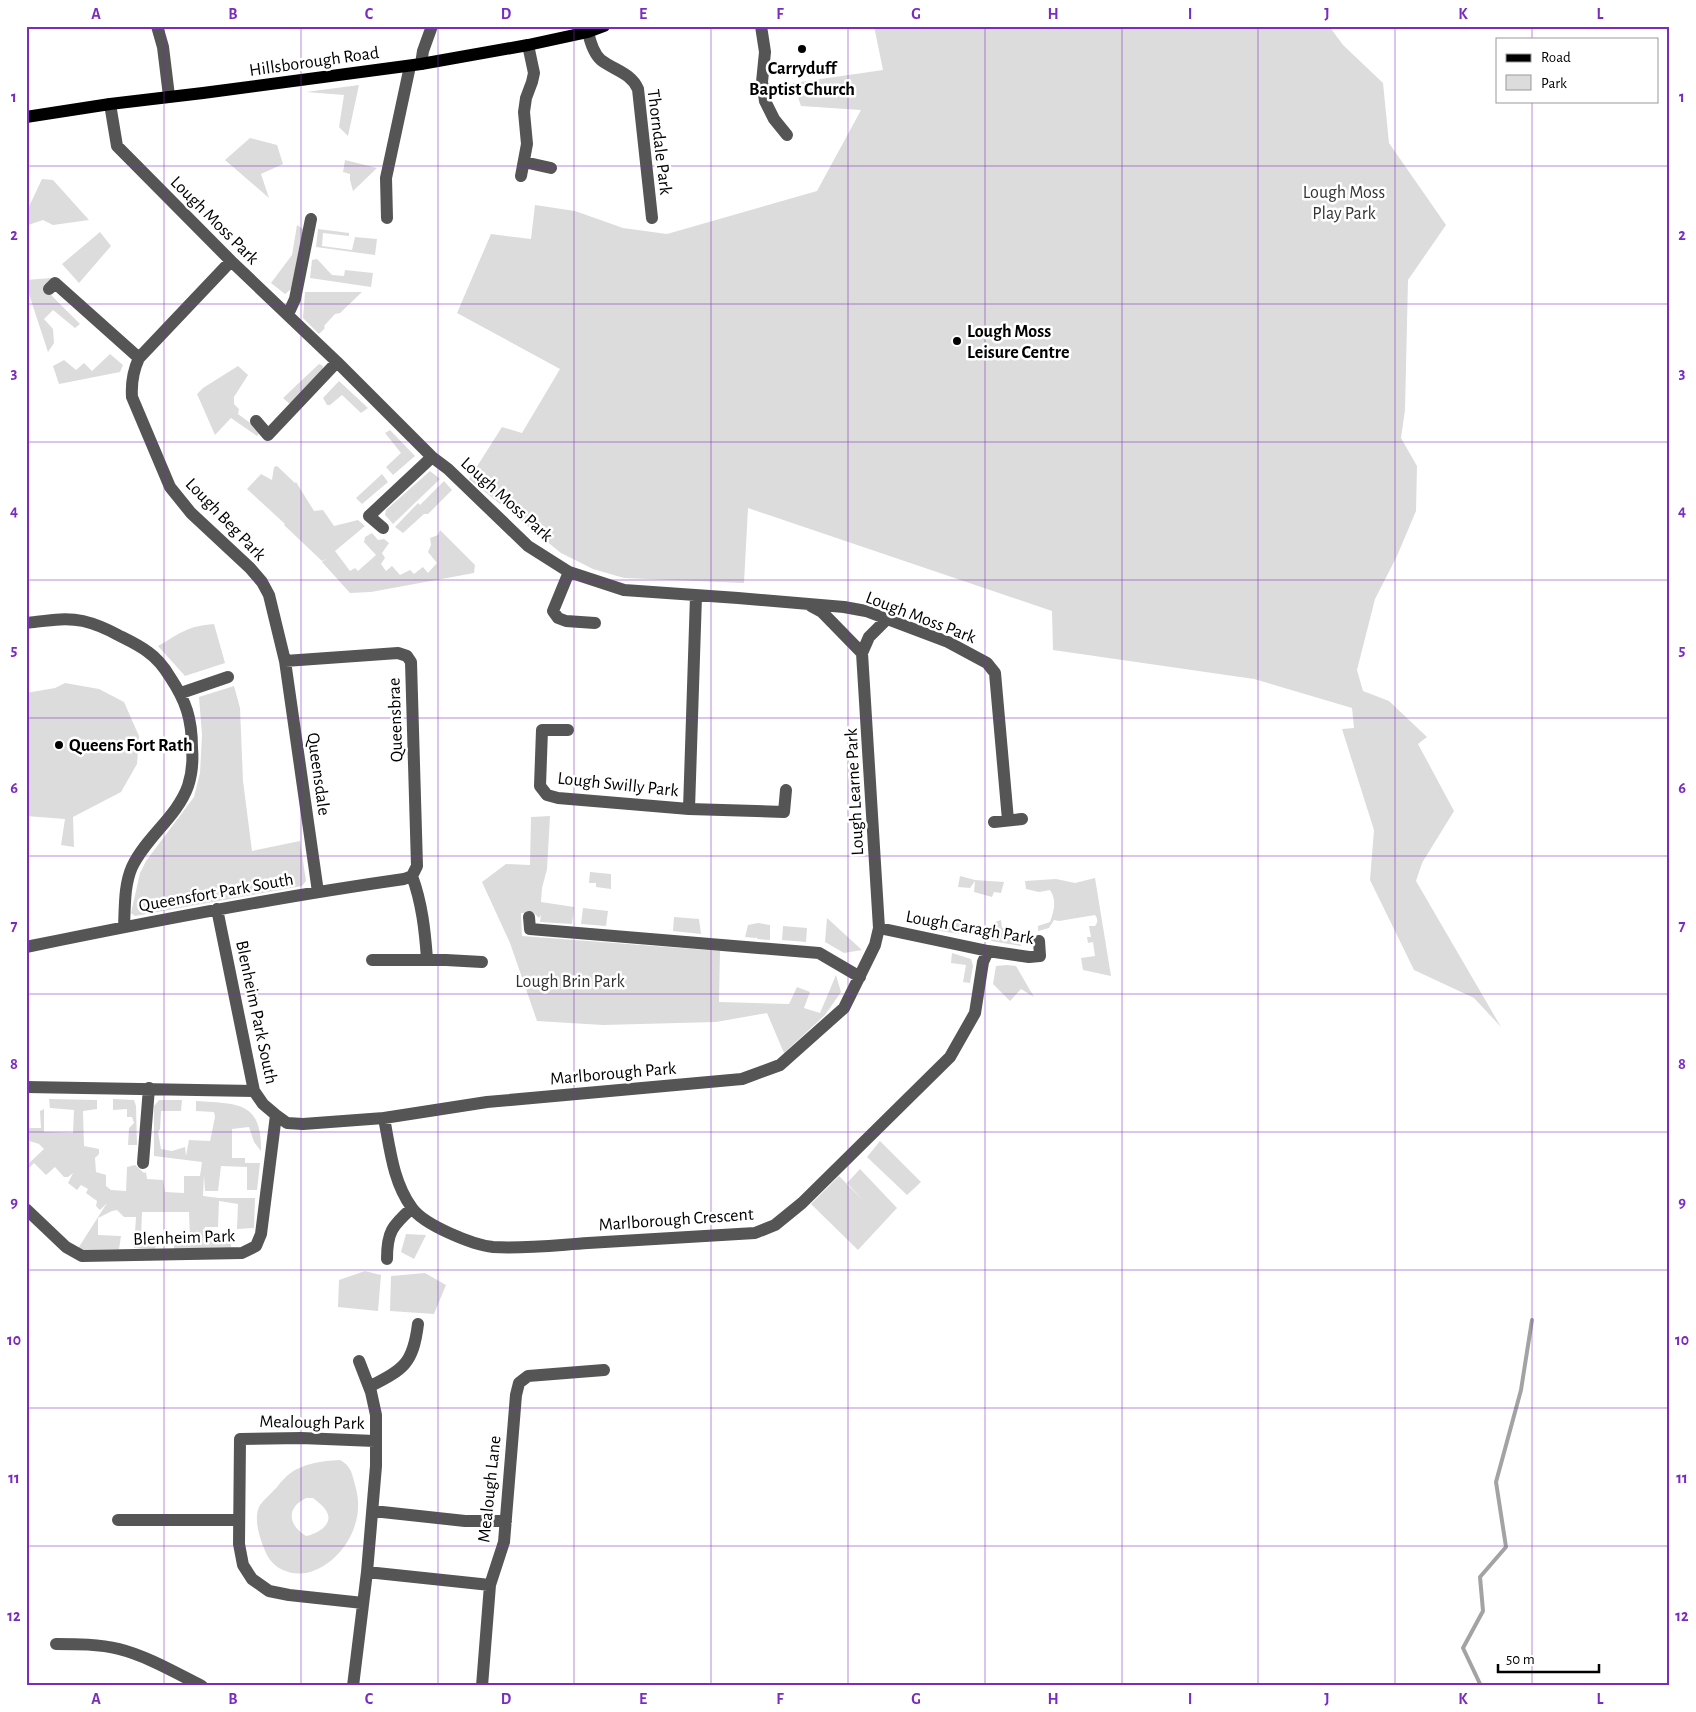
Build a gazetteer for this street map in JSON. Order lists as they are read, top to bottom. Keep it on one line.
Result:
{"streets":{"main road":["Hillsborough Road"],"street":["Thorndale Park","Lough Moss Park","Lough Beg Park","Queensbrae","Queensdale","Lough Swilly Park","Lough Learne Park","Queensfort Park South","Lough Caragh Park","Blenheim Park South","Marlborough Park","Marlborough Crescent","Blenheim Park","Mealough Park","Mealough Lane"]},"crossings":[["Hillsborough Road","Thorndale Park"],["Hillsborough Road","Lough Moss Park"],["Lough Moss Park","Lough Beg Park"],["Lough Moss Park","Lough Swilly Park"],["Lough Beg Park","Queensbrae"],["Lough Beg Park","Queensdale"],["Queensbrae","Queensdale"],["Queensbrae","Queensfort Park South"],["Queensdale","Queensfort Park South"],["Lough Learne Park","Lough Caragh Park"],["Lough Learne Park","Marlborough Park"],["Queensfort Park South","Blenheim Park South"],["Lough Caragh Park","Marlborough Park"],["Lough Caragh Park","Marlborough Crescent"],["Blenheim Park South","Marlborough Park"],["Blenheim Park South","Blenheim Park"],["Marlborough Park","Marlborough Crescent"],["Marlborough Park","Blenheim Park"]],"parks":["Lough Moss Play Park","Lough Brin Park"],"places":["Carryduff Baptist Church","Lough Moss Leisure Centre","Queens Fort Rath"],"legend":["Road","Park"],"scale_bar":"50 m","grid":{"columns":["A","B","C","D","E","F","G","H","I","J","K","L"],"rows":["1","2","3","4","5","6","7","8","9","10","11","12"]}}
